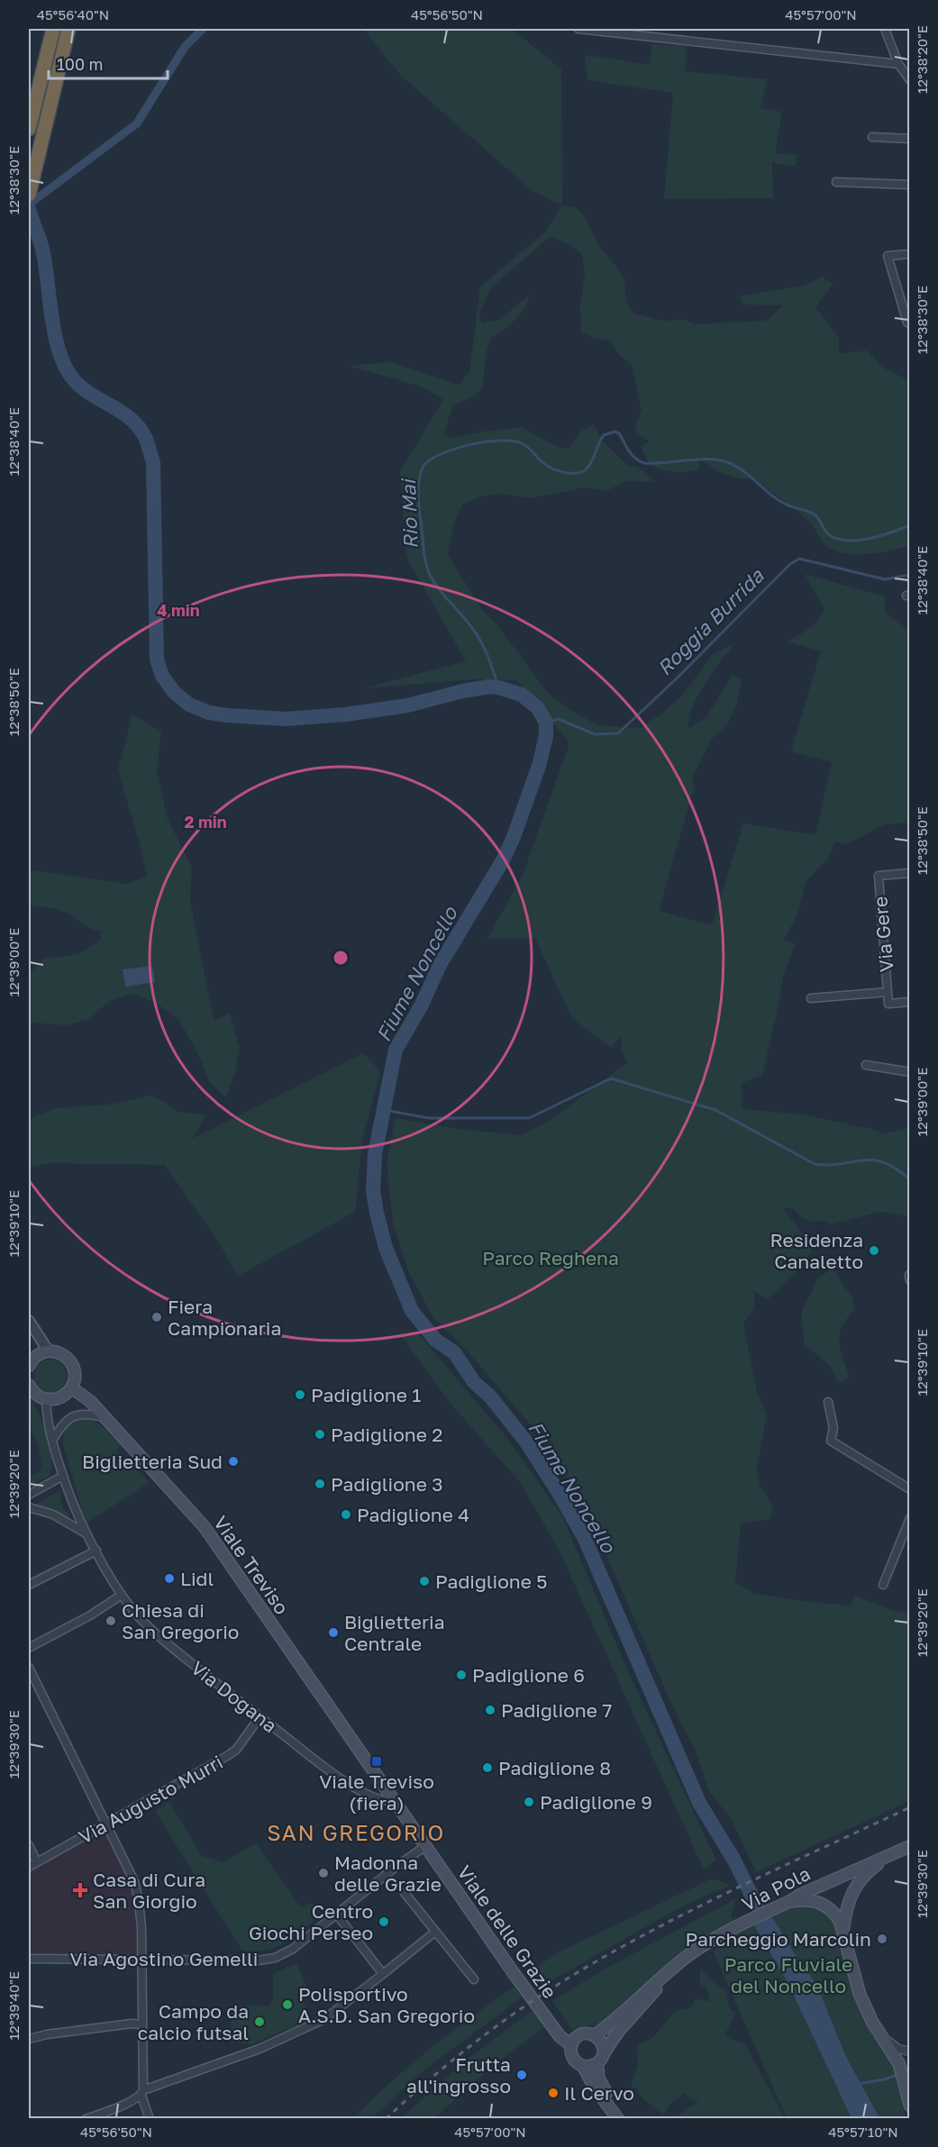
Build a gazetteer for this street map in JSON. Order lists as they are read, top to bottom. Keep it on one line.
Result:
{"streets":{"main road":["Viale Treviso","Via Pola","Viale delle Grazie"],"street":["Via Gere","Via Dogana","Via Augusto Murri","Via Agostino Gemelli"]},"crossings":[["Viale Treviso","Viale delle Grazie"],["Via Dogana","Via Augusto Murri"],["Via Dogana","Viale delle Grazie"],["Via Pola","Viale delle Grazie"],["Viale delle Grazie","Via Agostino Gemelli"]],"districts":["SAN GREGORIO"],"water":["Rio Mai","Roggia Burrida","Fiume Noncello"],"parks":["Parco Reghena","Parco Fluviale del Noncello"],"places":{"other":["Residenza Canaletto","Fiera Campionaria","Padiglione 1","Padiglione 2","Biglietteria Sud","Padiglione 3","Padiglione 4","Lidl","Padiglione 5","Chiesa di San Gregorio","Biglietteria Centrale","Padiglione 6","Padiglione 7","Padiglione 8","Padiglione 9","Madonna delle Grazie","Centro Giochi Perseo","Parcheggio Marcolin","Polisportivo A.S.D. San Gregorio","Campo da calcio futsal","Frutta all'ingrosso","Il Cervo"],"transit":["Viale Treviso (fiera)"],"health":["Casa di Cura San Giorgio"]},"scale_bar":"100 m","coordinates":["45°56'40\"N","45°56'50\"N","45°57'00\"N","12°38'20\"E","12°38'30\"E","12°38'40\"E","12°38'50\"E","12°39'00\"E","12°39'10\"E","12°39'20\"E","12°39'30\"E","12°39'40\"E","45°57'10\"N"],"rings":["4 min","2 min"]}
